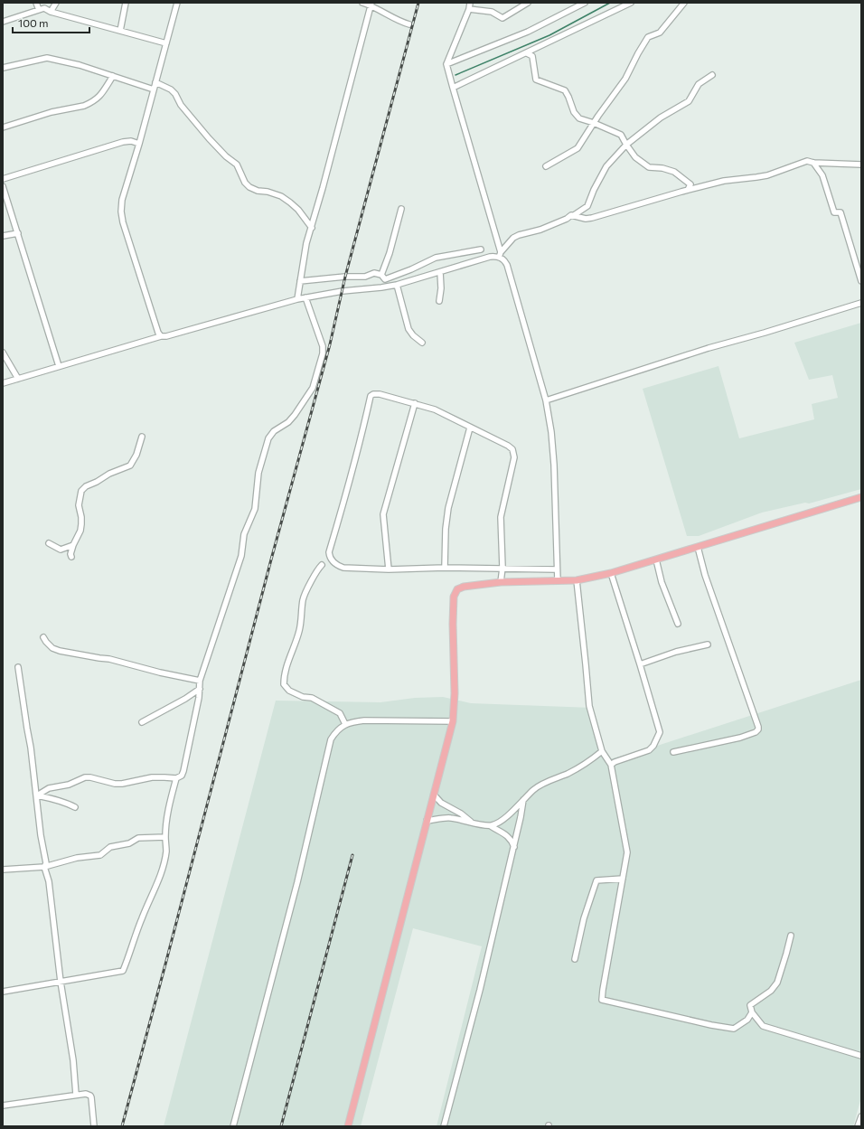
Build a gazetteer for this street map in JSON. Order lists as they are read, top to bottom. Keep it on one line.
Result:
{"scale_bar":"100 m"}
